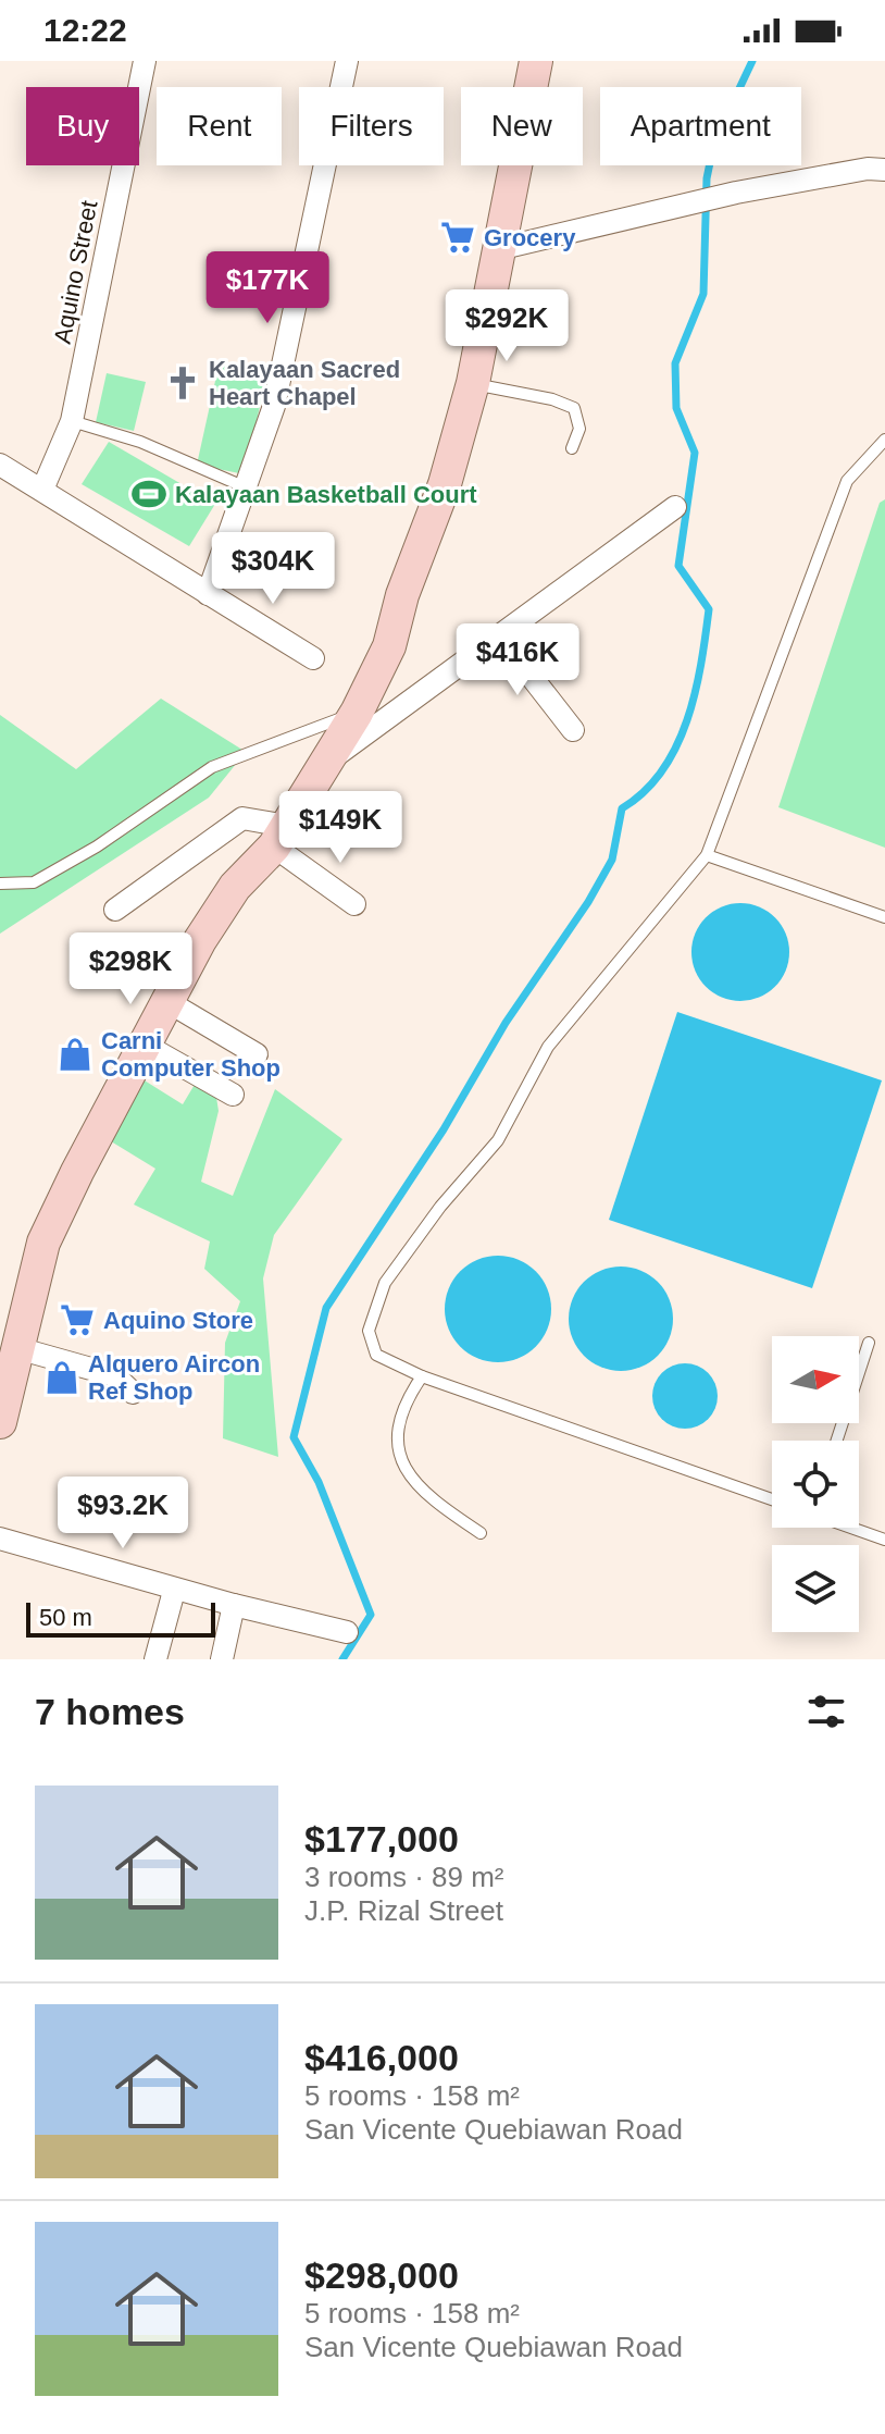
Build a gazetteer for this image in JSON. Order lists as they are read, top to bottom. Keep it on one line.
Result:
{"streets":{"street":["Aquino Street"]},"places":{"supermarket":["Grocery","Aquino Store"],"church":["Kalayaan Sacred Heart Chapel"],"sports":["Kalayaan Basketball Court"],"shop":["Carni Computer Shop","Alquero Aircon Ref Shop"]},"scale_bar":"50 m","north":"right","page":{"status":"12:22","chip":["Buy","Rent","Filters","New","Apartment"],"price":["$177K","$292K","$304K","$416K","$149K","$298K","$93.2K"],"scale":"50 m","heading":"7 homes","list":[{"name":"$177,000","note":"3 rooms · 89 m² · J.P. Rizal Street"},{"name":"$416,000","note":"5 rooms · 158 m² · San Vicente Quebiawan Road"},{"name":"$298,000","note":"5 rooms · 158 m² · San Vicente Quebiawan Road"}]}}
